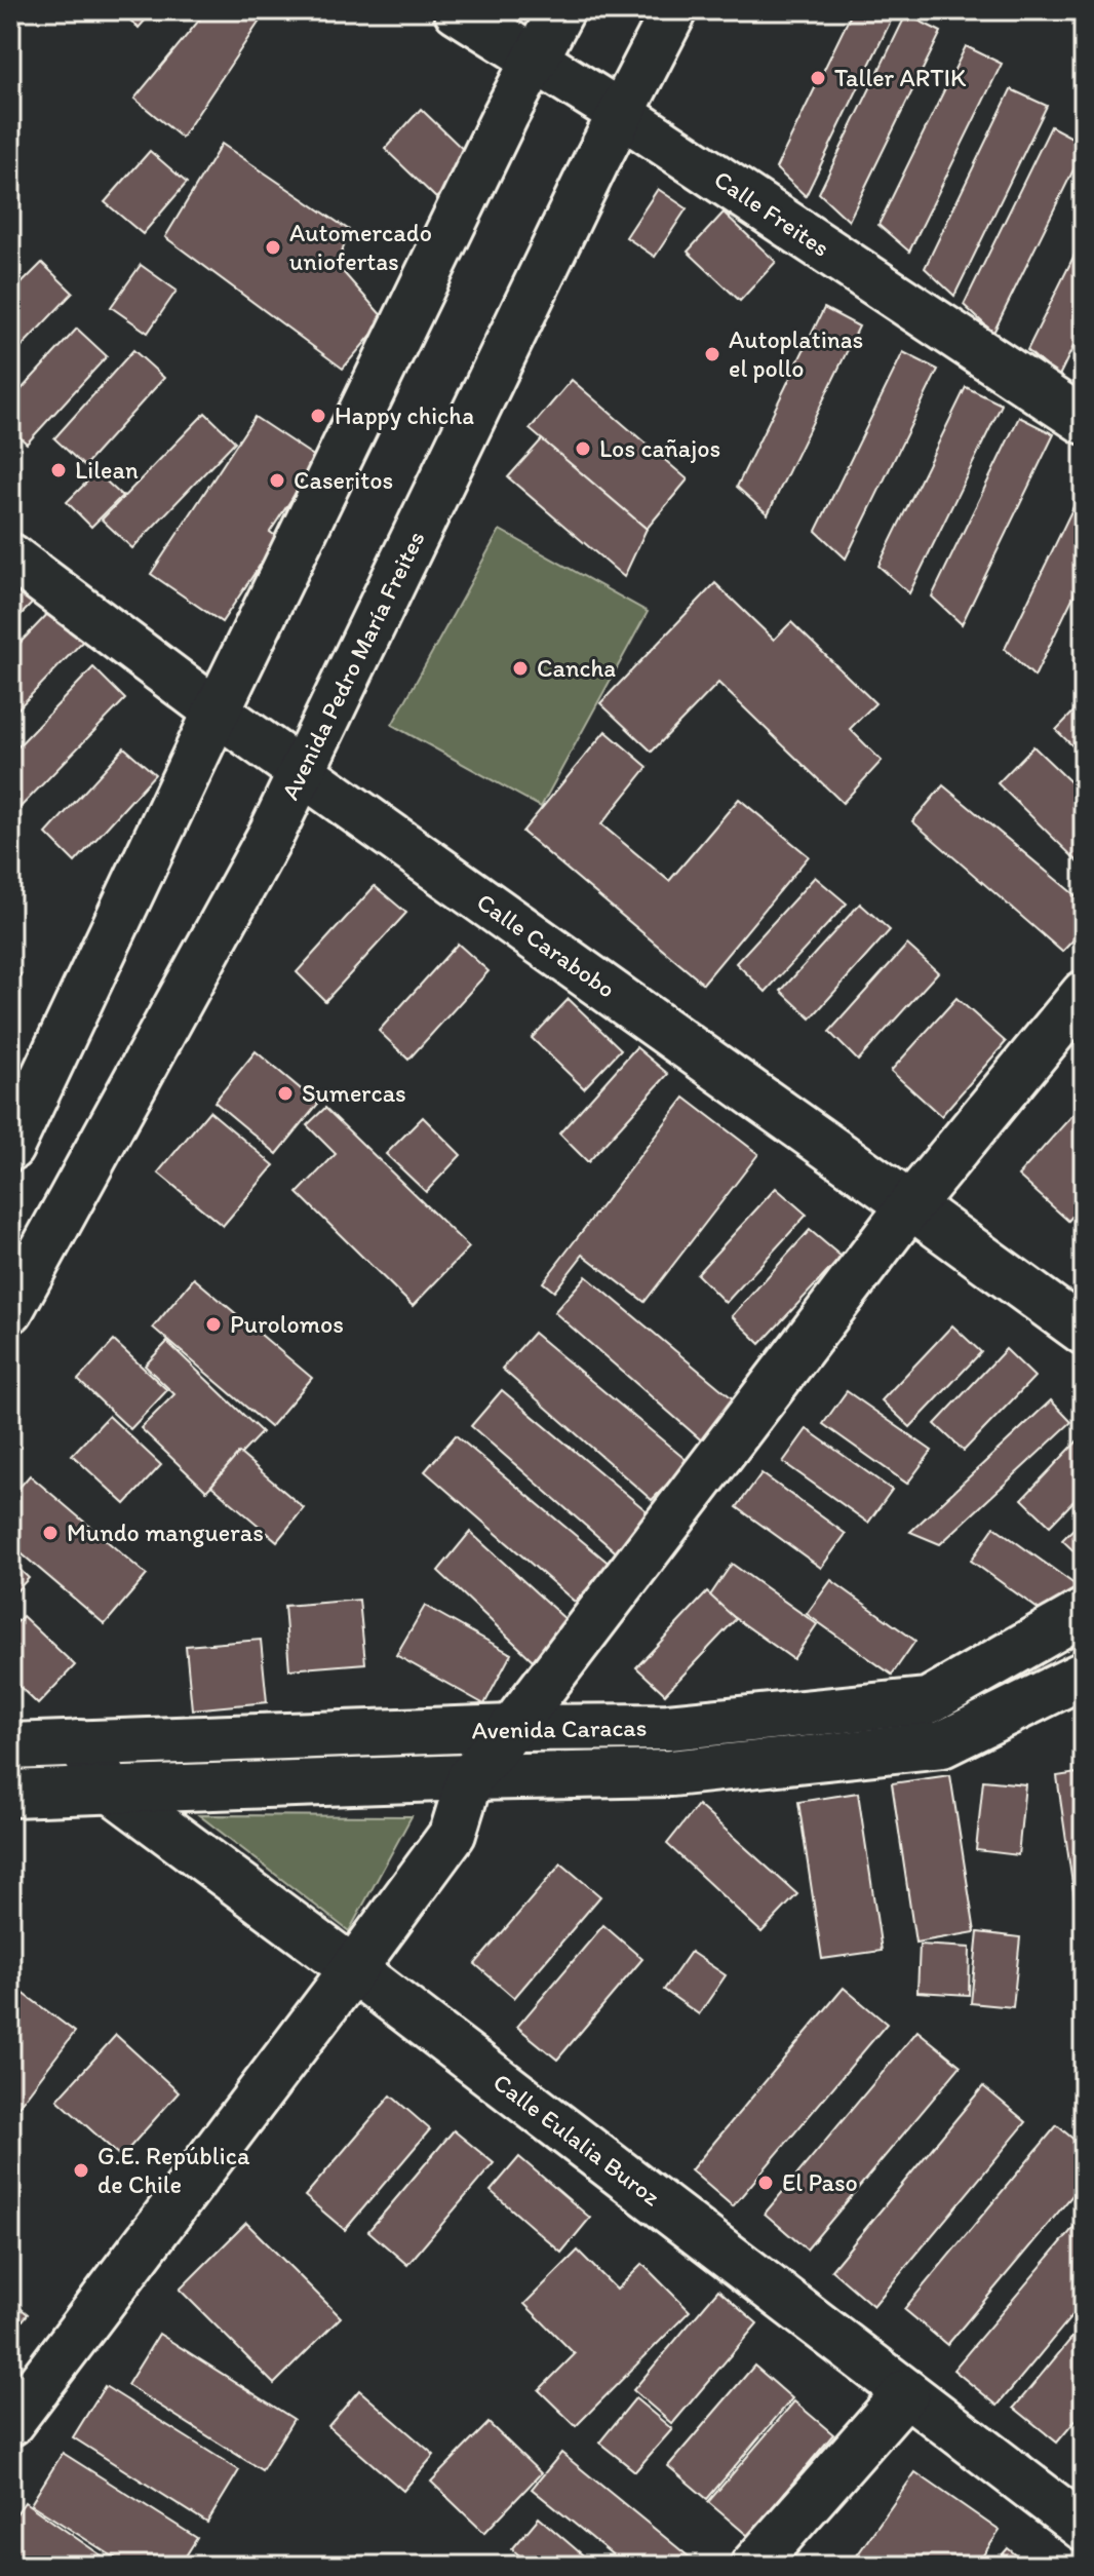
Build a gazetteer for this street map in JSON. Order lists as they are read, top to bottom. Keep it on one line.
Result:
{"streets":{"street":["Calle Freites","Avenida Pedro María Freites","Calle Carabobo","Avenida Caracas","Calle Eulalia Buroz"]},"crossings":[["Calle Freites","Avenida Pedro María Freites"],["Avenida Pedro María Freites","Calle Carabobo"],["Avenida Caracas","Calle Eulalia Buroz"]],"places":["Taller ARTIK","Automercado uniofertas","Autoplatinas el pollo","Happy chicha","Los cañajos","Lilean","Caseritos","Cancha","Sumercas","Purolomos","Mundo mangueras","G.E. República de Chile","El Paso"]}
